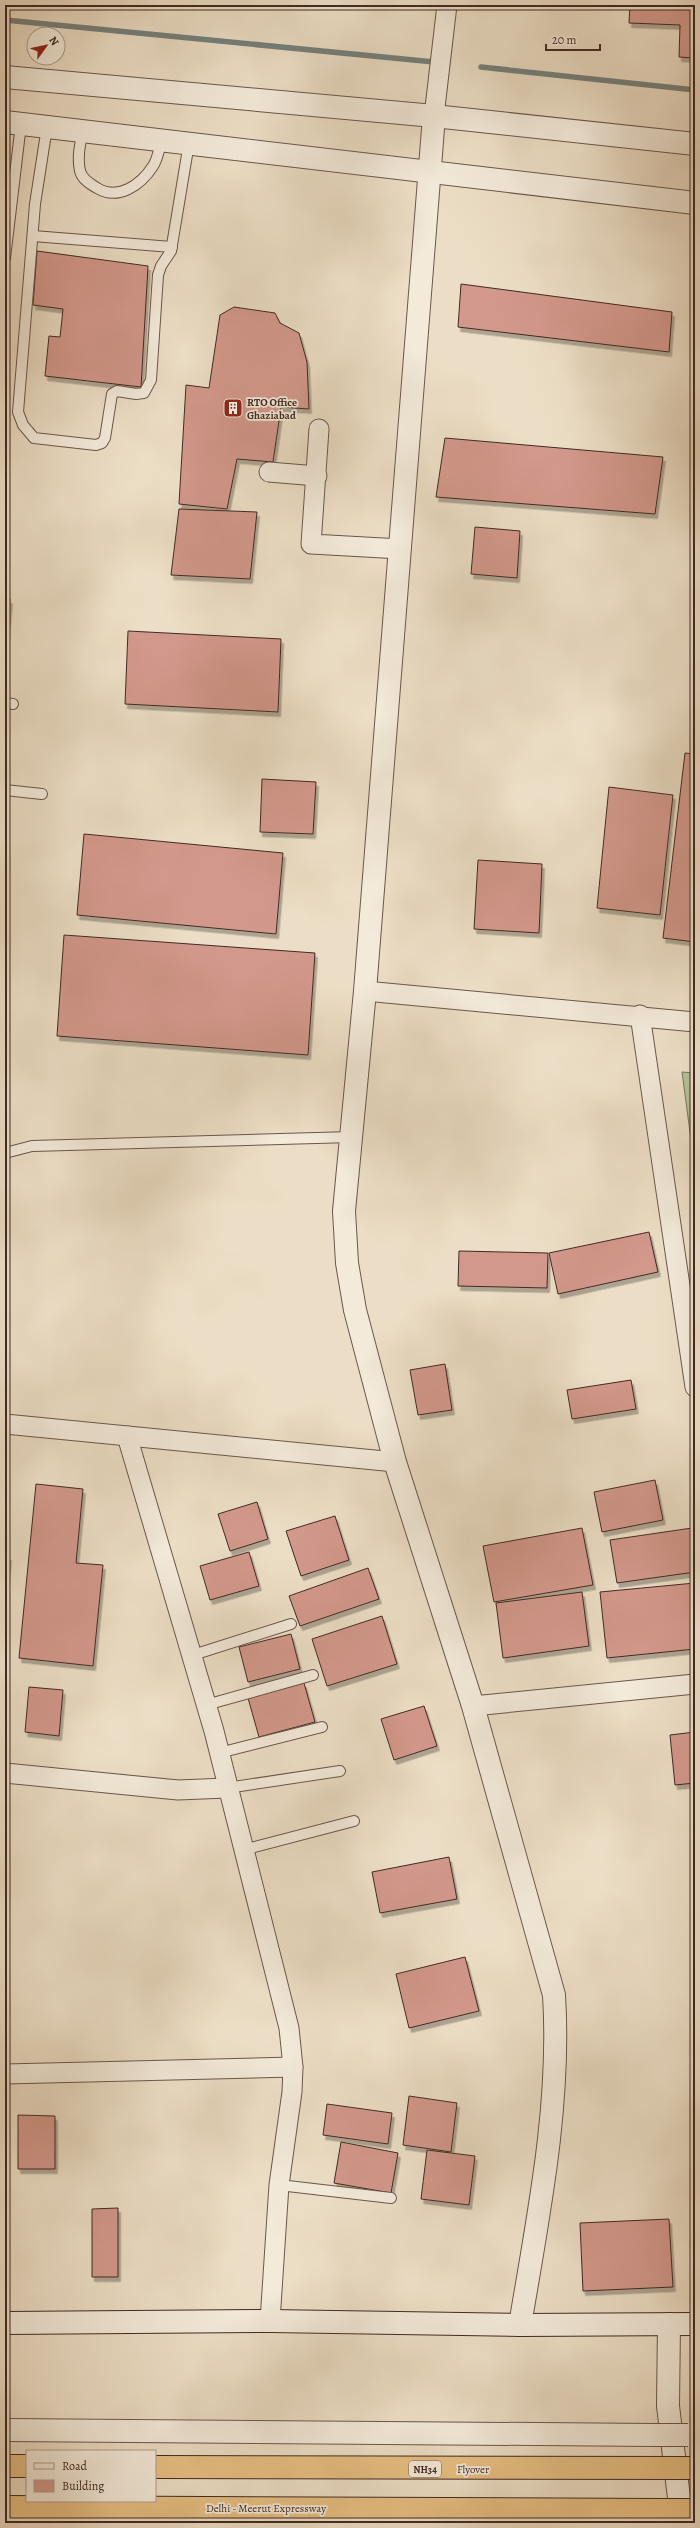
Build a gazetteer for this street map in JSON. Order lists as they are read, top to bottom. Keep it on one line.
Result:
{"streets":{"highway":["NH34","Flyover","Delhi - Meerut Expressway"]},"places":{"building":["RTO Office Ghaziabad"]},"legend":["Road","Building"],"scale_bar":"20 m","north":"top right"}
